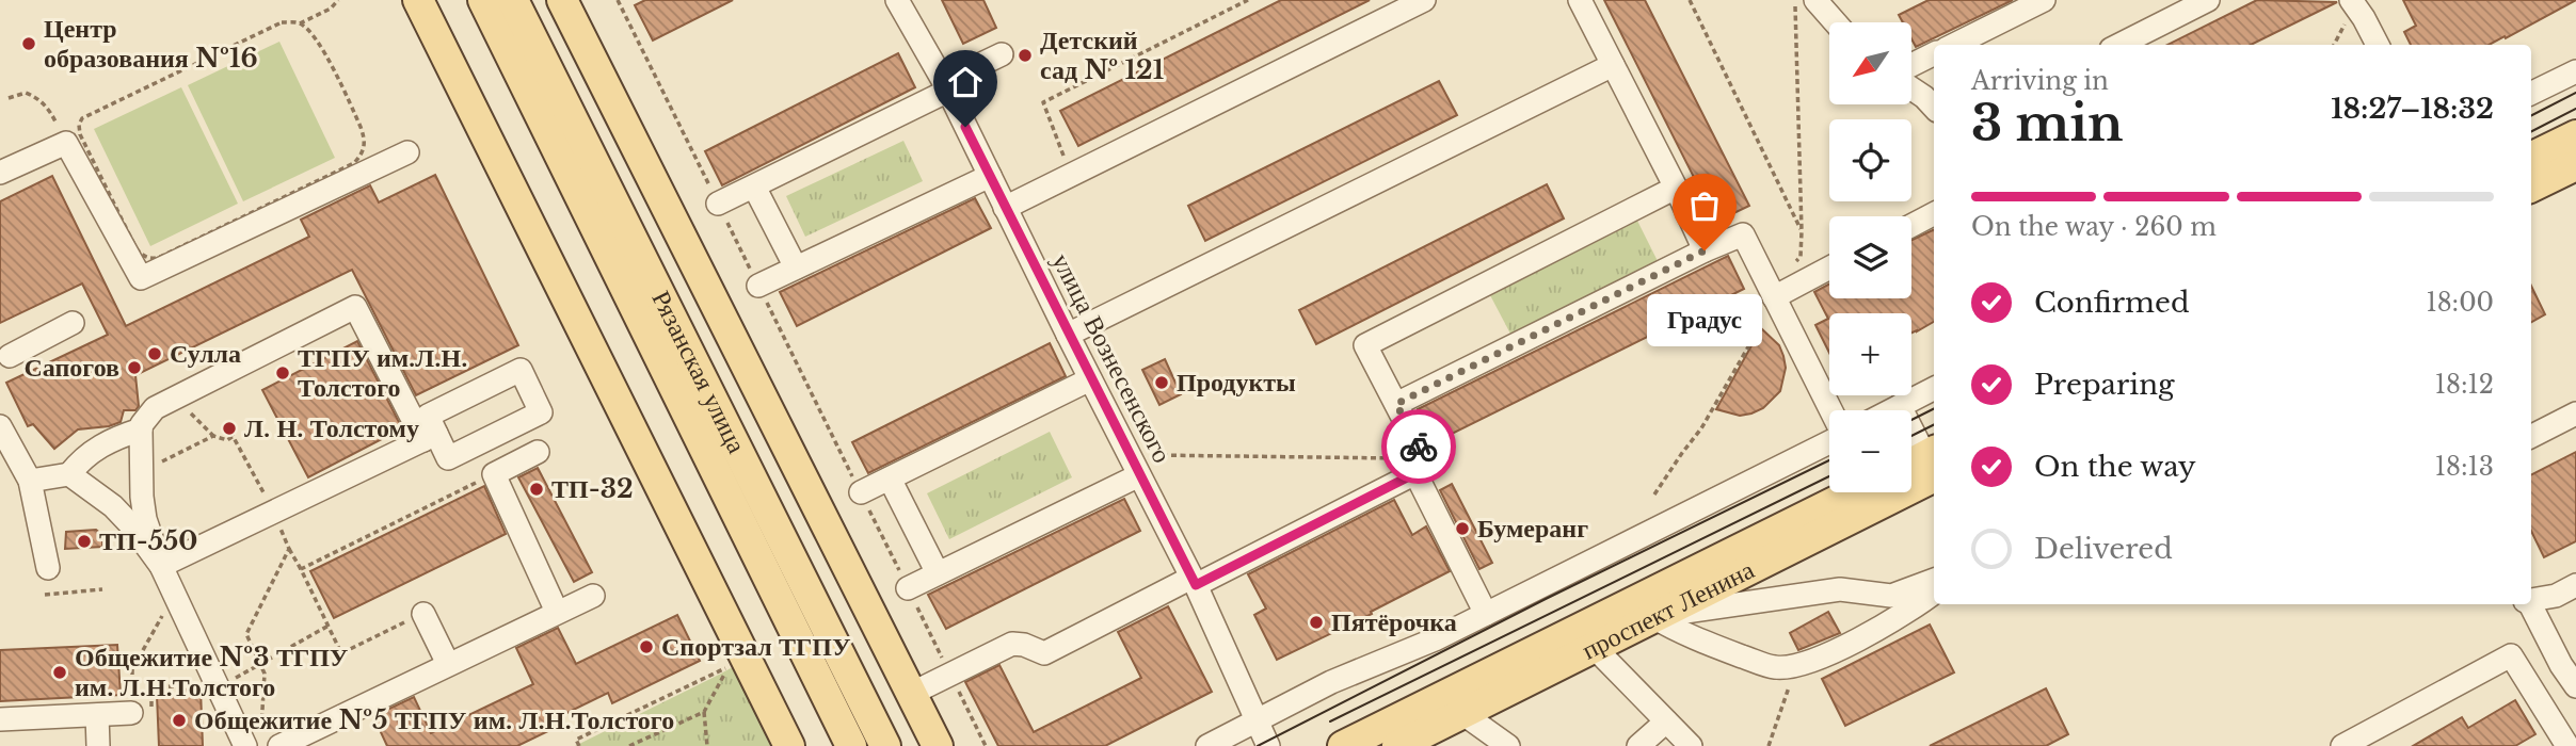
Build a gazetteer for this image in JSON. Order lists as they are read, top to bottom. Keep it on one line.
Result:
{"streets":{"main road":["Рязанская улица","проспект Ленина"],"street":["улица Вознесенского"]},"places":["Центр образования №16","Детский сад № 121","Градус","Сулла","Сапогов","ТГПУ им.Л.Н. Толстого","Продукты","Л. Н. Толстому","ТП-32","Бумеранг","ТП-550","Пятёрочка","Спортзал ТГПУ","Общежитие №3 ТГПУ им. Л.Н.Толстого","Общежитие №5 ТГПУ им. Л.Н.Толстого"],"north":"bottom left","page":{"map_buttons":["+","−"],"heading":["3 min","Arriving in","18:27–18:32"],"bar":"On the way · 260 m","list":[["Confirmed","18:00"],["Preparing","18:12"],["On the way","18:13"],"Delivered"],"bubble":"Градус"}}
